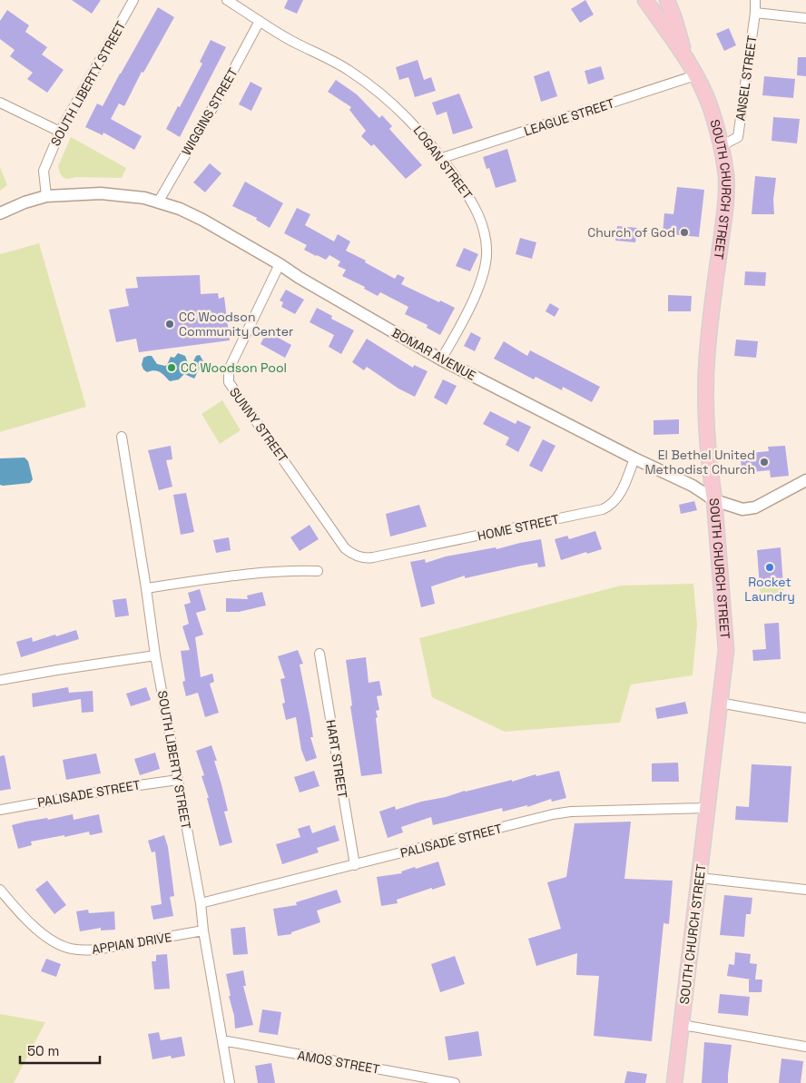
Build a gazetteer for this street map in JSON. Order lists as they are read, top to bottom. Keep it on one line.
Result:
{"streets":{"main road":["SOUTH CHURCH STREET"],"street":["ANSEL STREET","SOUTH LIBERTY STREET","WIGGINS STREET","LEAGUE STREET","LOGAN STREET","BOMAR AVENUE","SUNNY STREET","HOME STREET","HART STREET","PALISADE STREET","APPIAN DRIVE","AMOS STREET"]},"crossings":[["ANSEL STREET","SOUTH CHURCH STREET"],["SOUTH LIBERTY STREET","BOMAR AVENUE"],["SOUTH LIBERTY STREET","PALISADE STREET"],["SOUTH LIBERTY STREET","APPIAN DRIVE"],["SOUTH LIBERTY STREET","AMOS STREET"],["WIGGINS STREET","LOGAN STREET"],["WIGGINS STREET","BOMAR AVENUE"],["LEAGUE STREET","LOGAN STREET"],["LEAGUE STREET","SOUTH CHURCH STREET"],["LOGAN STREET","BOMAR AVENUE"],["SOUTH CHURCH STREET","BOMAR AVENUE"],["SOUTH CHURCH STREET","PALISADE STREET"],["BOMAR AVENUE","SUNNY STREET"],["BOMAR AVENUE","HOME STREET"],["SUNNY STREET","HOME STREET"],["HART STREET","PALISADE STREET"]],"places":["Church of God","CC Woodson Community Center","CC Woodson Pool","El Bethel United Methodist Church","Rocket Laundry"],"scale_bar":"50 m"}
